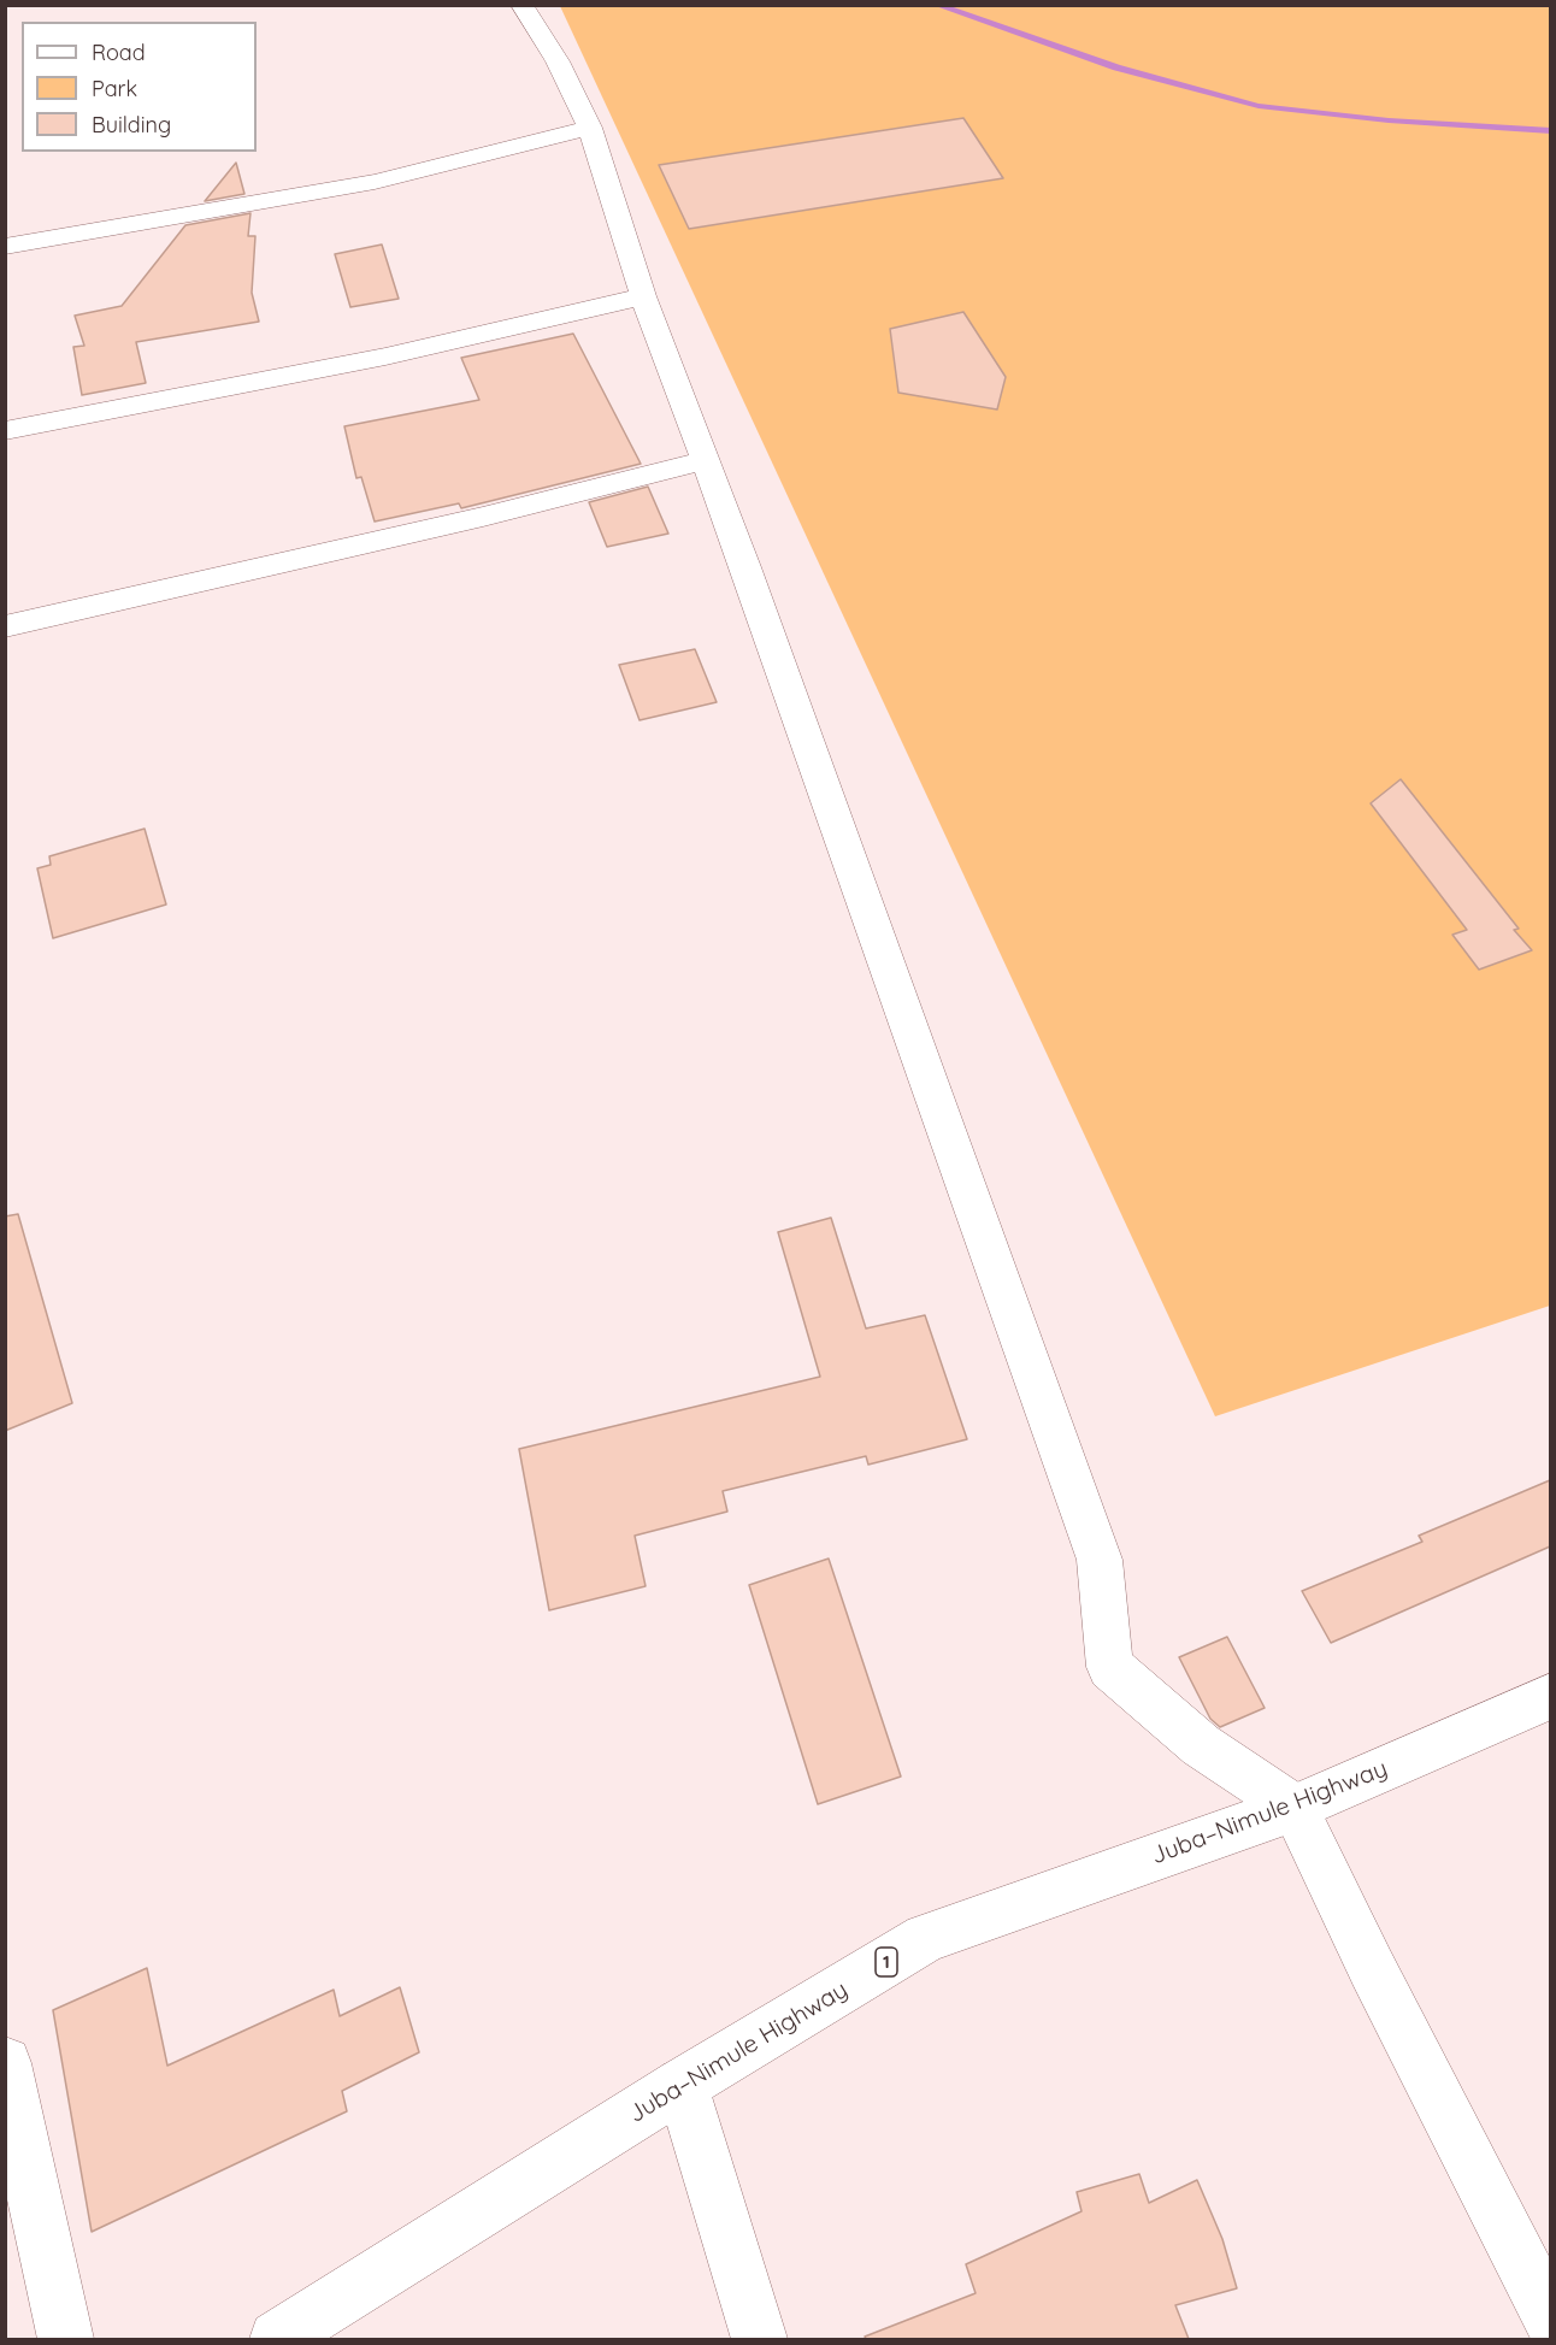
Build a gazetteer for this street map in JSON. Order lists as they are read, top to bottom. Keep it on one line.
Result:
{"streets":{"street":["Juba–Nimule Highway","1"]},"legend":["Road","Park","Building"]}
